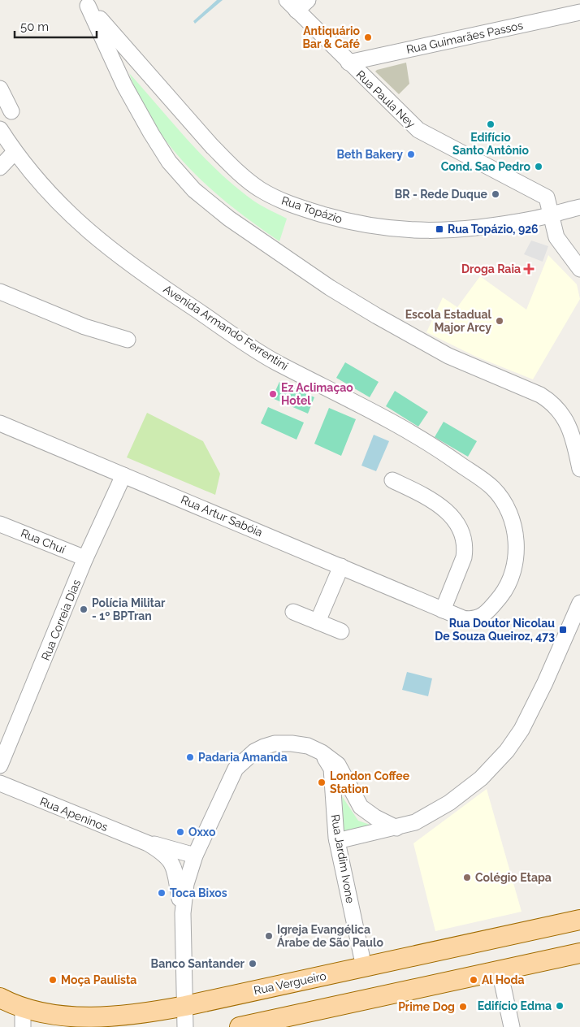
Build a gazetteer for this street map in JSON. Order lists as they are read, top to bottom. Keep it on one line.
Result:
{"streets":{"main road":["Rua Vergueiro"],"street":["Rua Guimarães Passos","Rua Paula Ney","Rua Topázio","Avenida Armando Ferrentini","Rua Artur Sabóia","Rua Chuí","Rua Correia Dias","Rua Apeninos","Rua Jardim Ivone"]},"crossings":[["Rua Guimarães Passos","Rua Paula Ney"],["Rua Paula Ney","Rua Topázio"],["Avenida Armando Ferrentini","Rua Artur Sabóia"],["Rua Artur Sabóia","Rua Correia Dias"],["Rua Chuí","Rua Correia Dias"],["Rua Jardim Ivone","Rua Vergueiro"]],"places":{"other":["Antiquário Bar & Café","Edifício Santo Antônio","Beth Bakery","Cond. Sao Pedro","BR - Rede Duque","Escola Estadual Major Arcy","Ez Aclimaçao Hotel","Polícia Militar - 1º BPTran","Padaria Amanda","London Coffee Station","Oxxo","Colégio Etapa","Toca Bixos","Igreja Evangélica Árabe de São Paulo","Banco Santander","Moça Paulista","Al Hoda","Edifício Edma","Prime Dog"],"transit":["Rua Topázio, 926","Rua Doutor Nicolau De Souza Queiroz, 473"],"health":["Droga Raia"]},"scale_bar":"50 m"}
